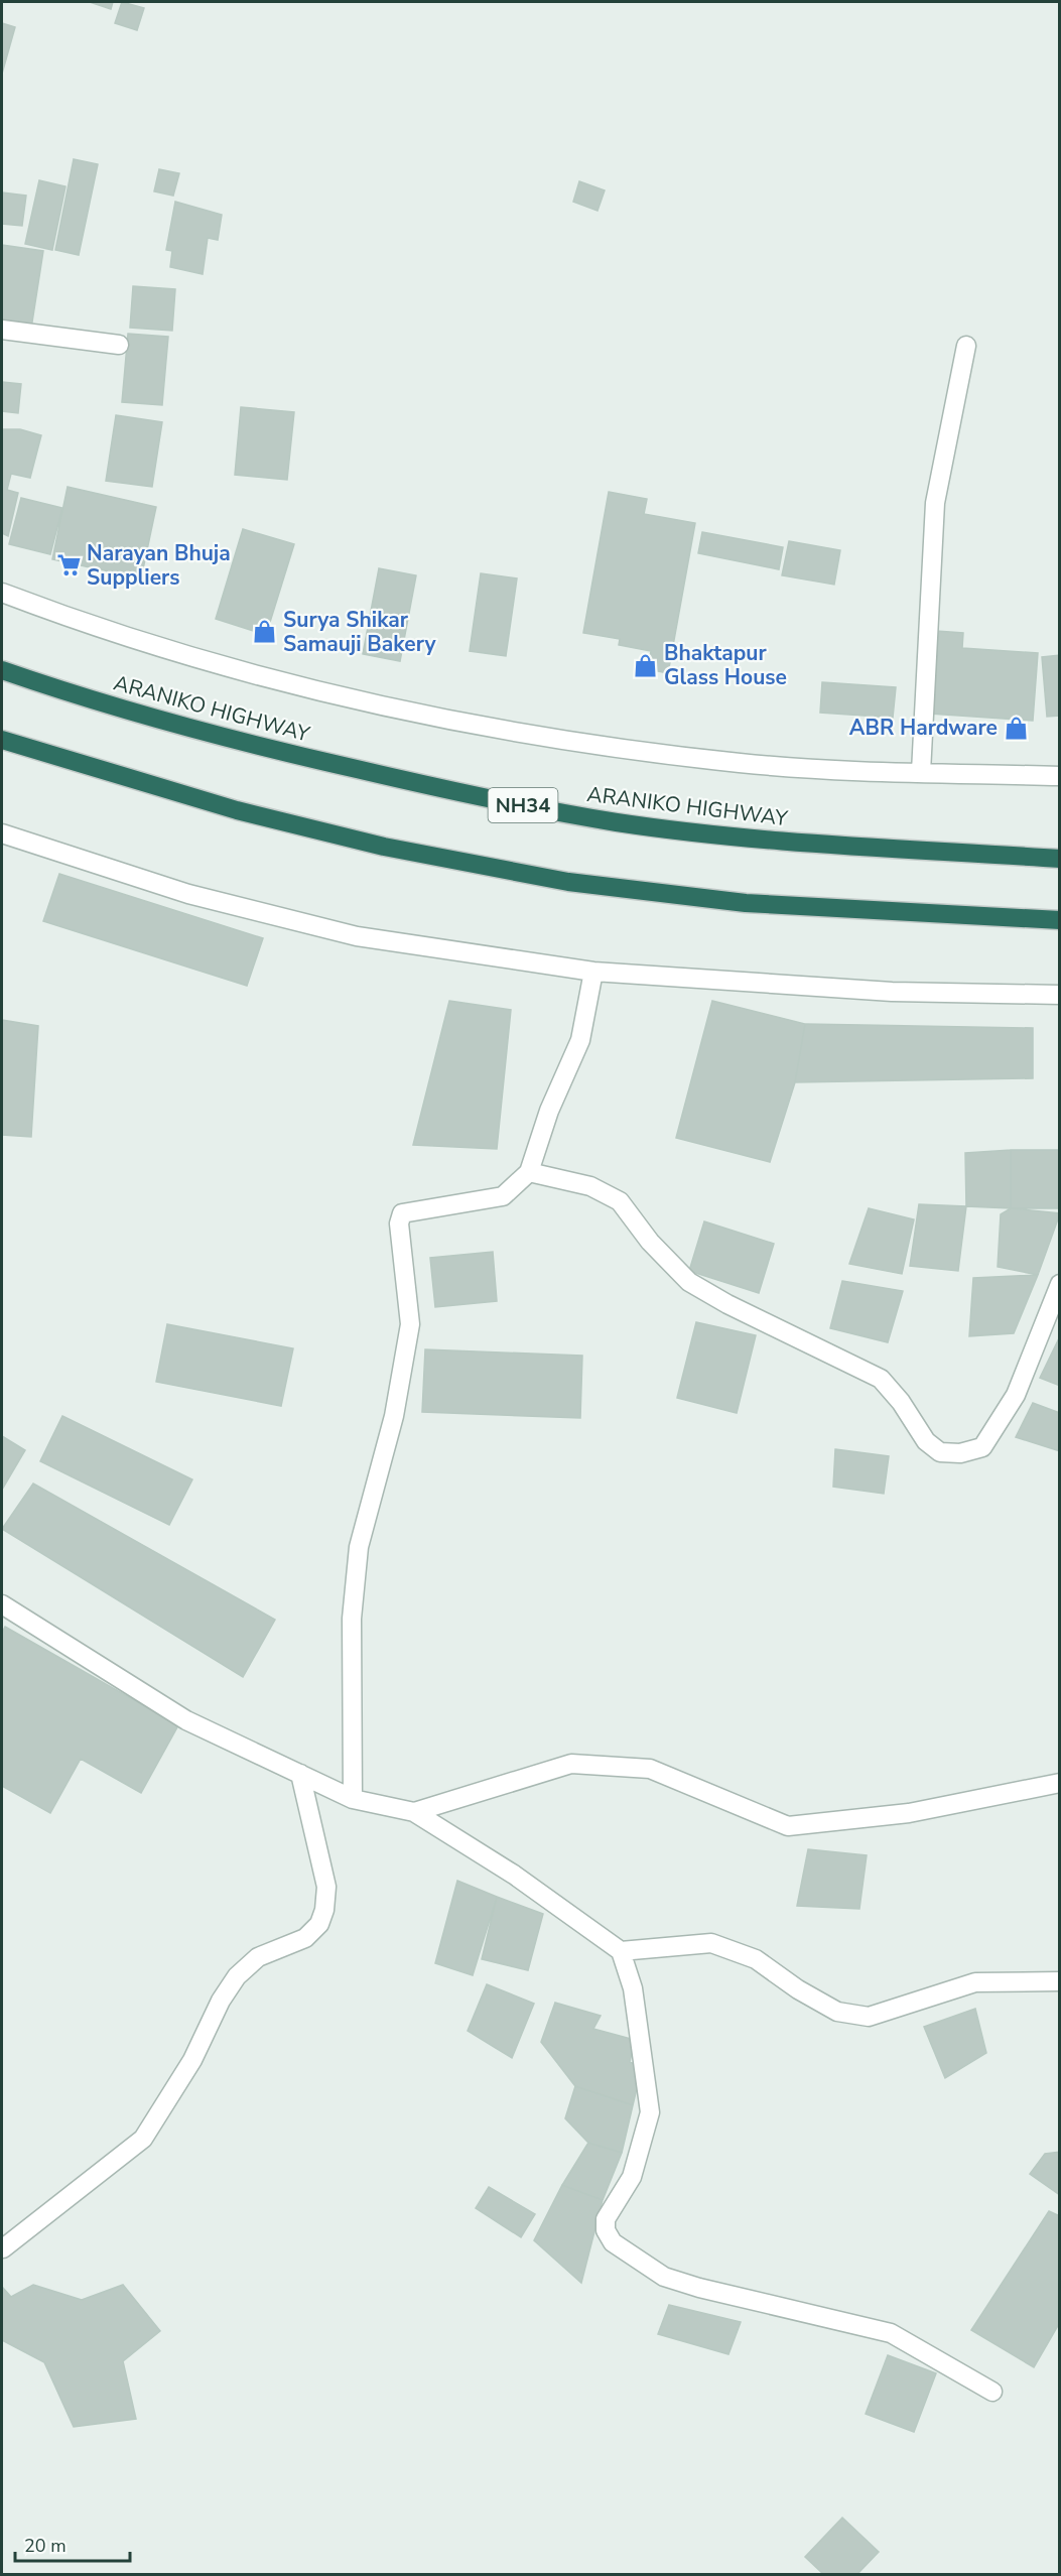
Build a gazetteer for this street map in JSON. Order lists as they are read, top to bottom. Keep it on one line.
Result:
{"streets":{"highway":["ARANIKO HIGHWAY","NH34"]},"places":{"supermarket":["Narayan Bhuja Suppliers"],"shop":["Surya Shikar Samauji Bakery","Bhaktapur Glass House","ABR Hardware"]},"scale_bar":"20 m"}
